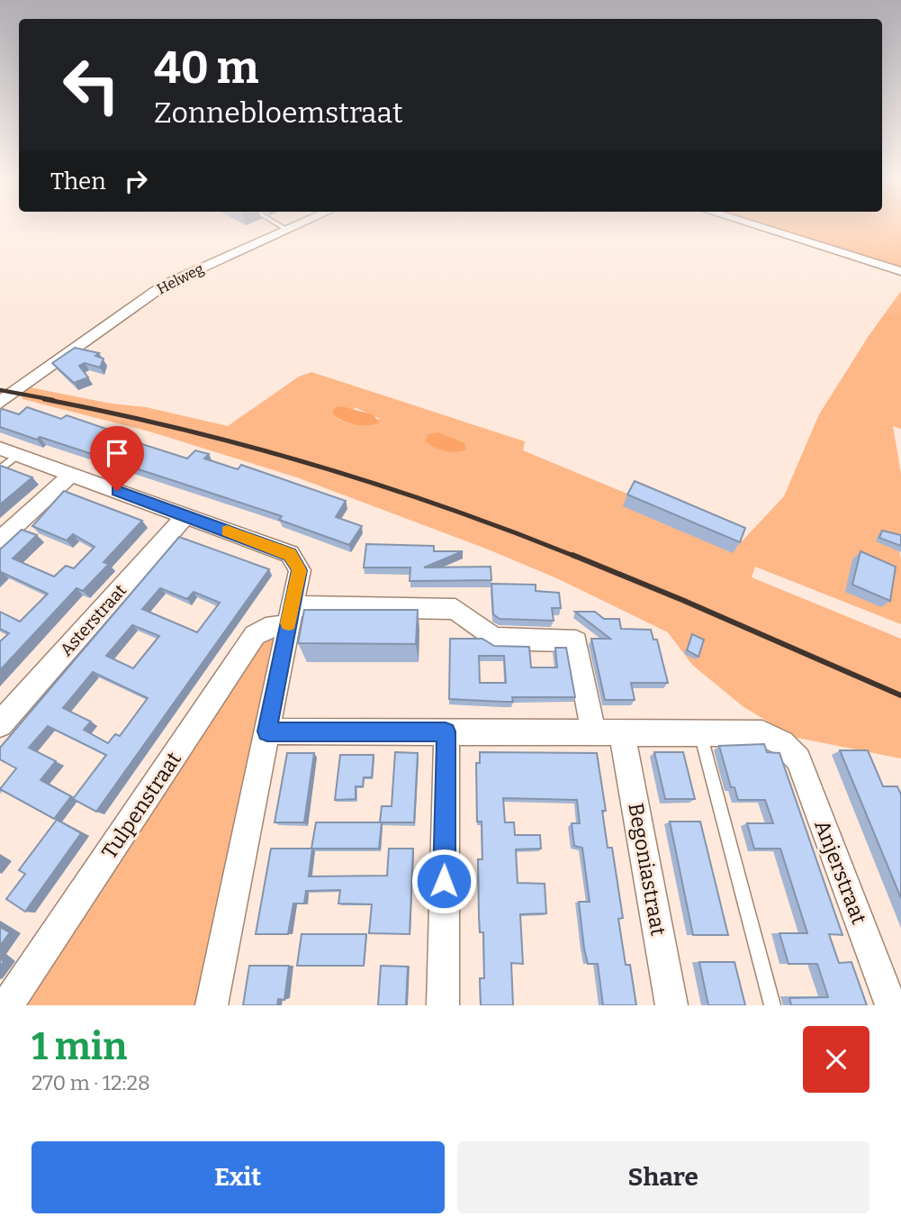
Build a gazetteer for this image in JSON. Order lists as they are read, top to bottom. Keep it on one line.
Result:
{"streets":{"street":["Helweg","Asterstraat","Tulpenstraat","Begoniastraat","Anjerstraat"]},"page":{"turn":["40 m","Zonnebloemstraat"],"then":"Then","heading":["1 min","270 m · 12:28"],"buttons":["Exit","Share"]}}
